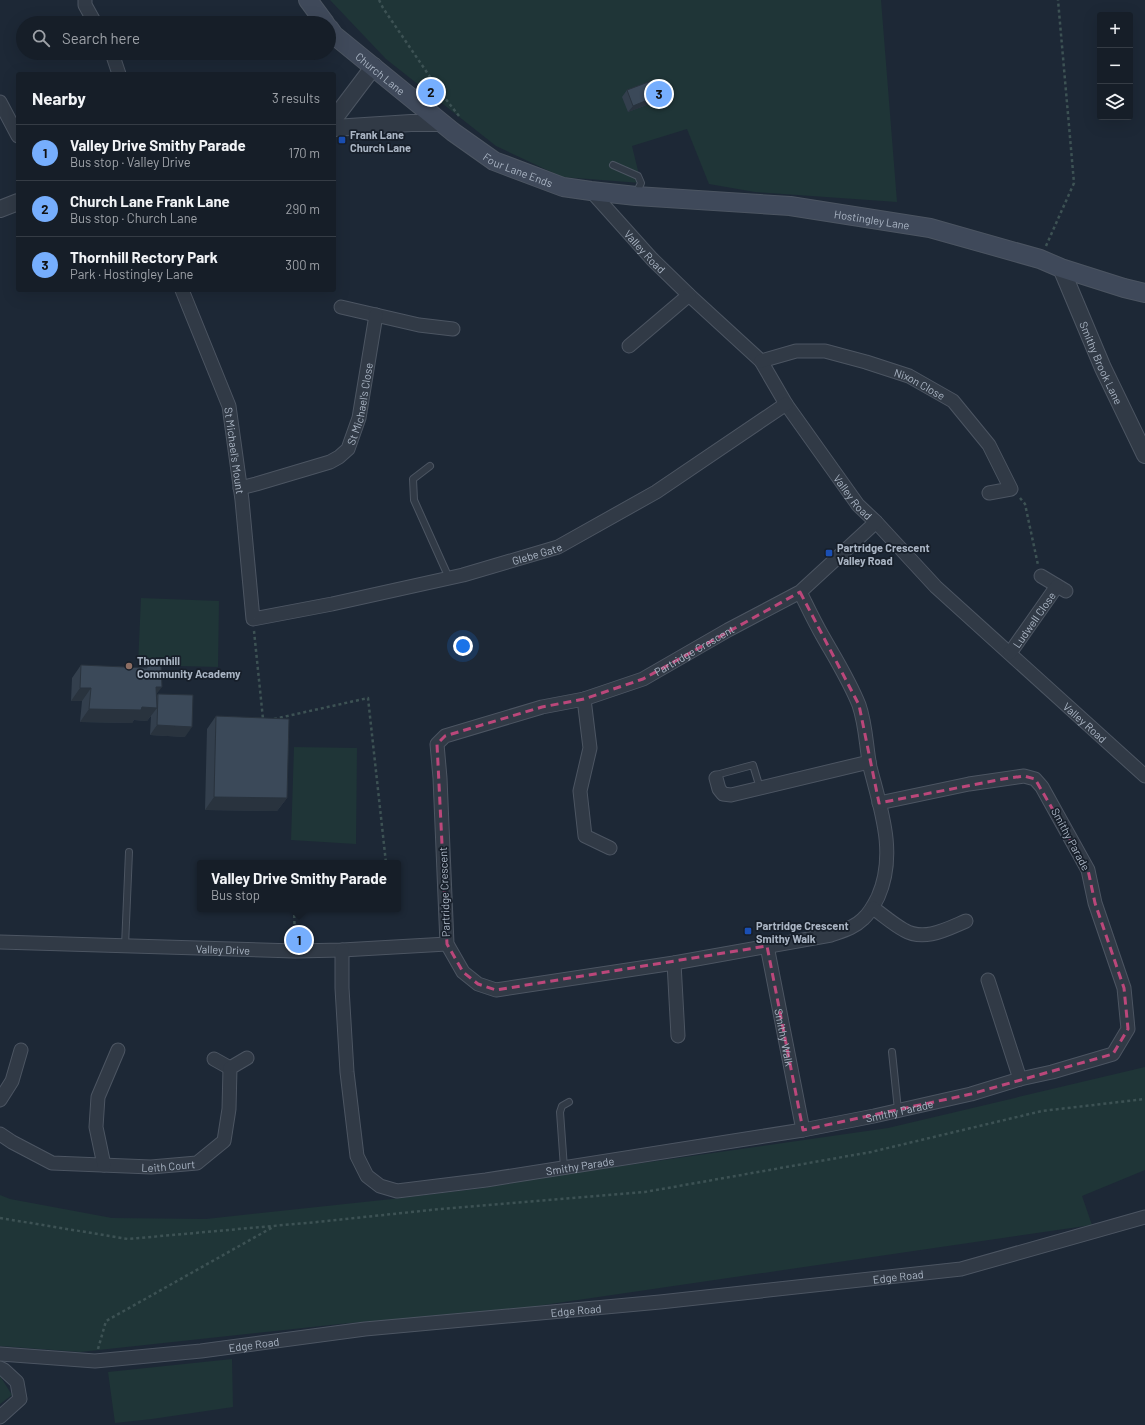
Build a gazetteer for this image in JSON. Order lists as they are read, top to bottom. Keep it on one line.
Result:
{"streets":{"main road":["Church Lane","Four Lane Ends","Hostingley Lane"],"street":["Valley Road","Smithy Brook Lane","Nixon Close","St Michael's Close","St Michael's Mount","Glebe Gate","Ludwell Close","Partridge Crescent","Smithy Parade","Valley Drive","Smithy Walk","Leith Court","Edge Road"]},"crossings":[["Church Lane","Four Lane Ends"],["Four Lane Ends","Hostingley Lane"],["Four Lane Ends","Valley Road"],["Hostingley Lane","Valley Road"],["Hostingley Lane","Smithy Brook Lane"],["Valley Road","Nixon Close"],["Valley Road","Glebe Gate"],["Valley Road","Ludwell Close"],["Valley Road","Partridge Crescent"],["St Michael's Close","St Michael's Mount"],["St Michael's Mount","Glebe Gate"],["Partridge Crescent","Smithy Parade"],["Partridge Crescent","Valley Drive"],["Partridge Crescent","Smithy Walk"],["Smithy Parade","Valley Drive"],["Smithy Parade","Smithy Walk"]],"places":{"transit":["Frank Lane Church Lane","Partridge Crescent Valley Road","Partridge Crescent Smithy Walk"],"other":["Thornhill Community Academy"]},"page":{"map_buttons":["+","−"],"search":"Search here","heading":["Nearby","3 results"],"pins":["2","3","1"],"list":[{"mark":"1","name":"Valley Drive Smithy Parade","note":"Bus stop · Valley Drive","value":"170 m"},{"mark":"2","name":"Church Lane Frank Lane","note":"Bus stop · Church Lane","value":"290 m"},{"mark":"3","name":"Thornhill Rectory Park","note":"Park · Hostingley Lane","value":"300 m"}],"popup":["Valley Drive Smithy Parade","Bus stop"]}}
